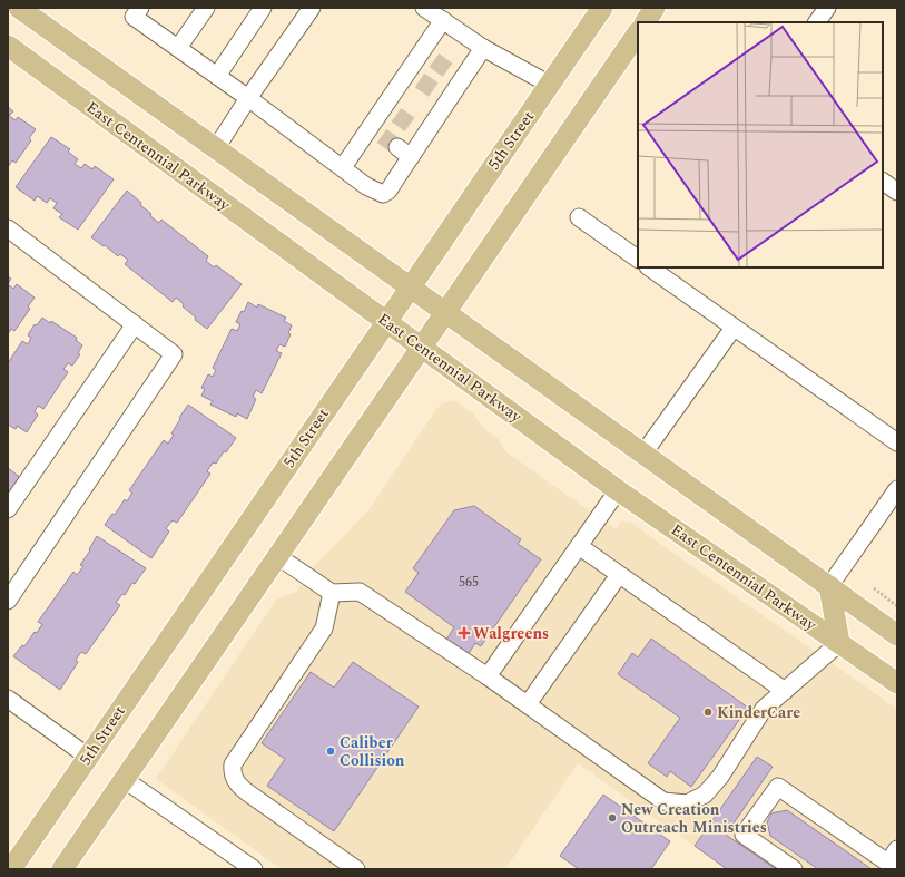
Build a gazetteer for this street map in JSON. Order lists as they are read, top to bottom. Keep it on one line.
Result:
{"streets":{"main road":["5th Street","East Centennial Parkway"]},"crossings":[["5th Street","East Centennial Parkway"]],"places":{"health":["Walgreens"],"other":["KinderCare","Caliber Collision","New Creation Outreach Ministries"]},"house_numbers":["565"]}
